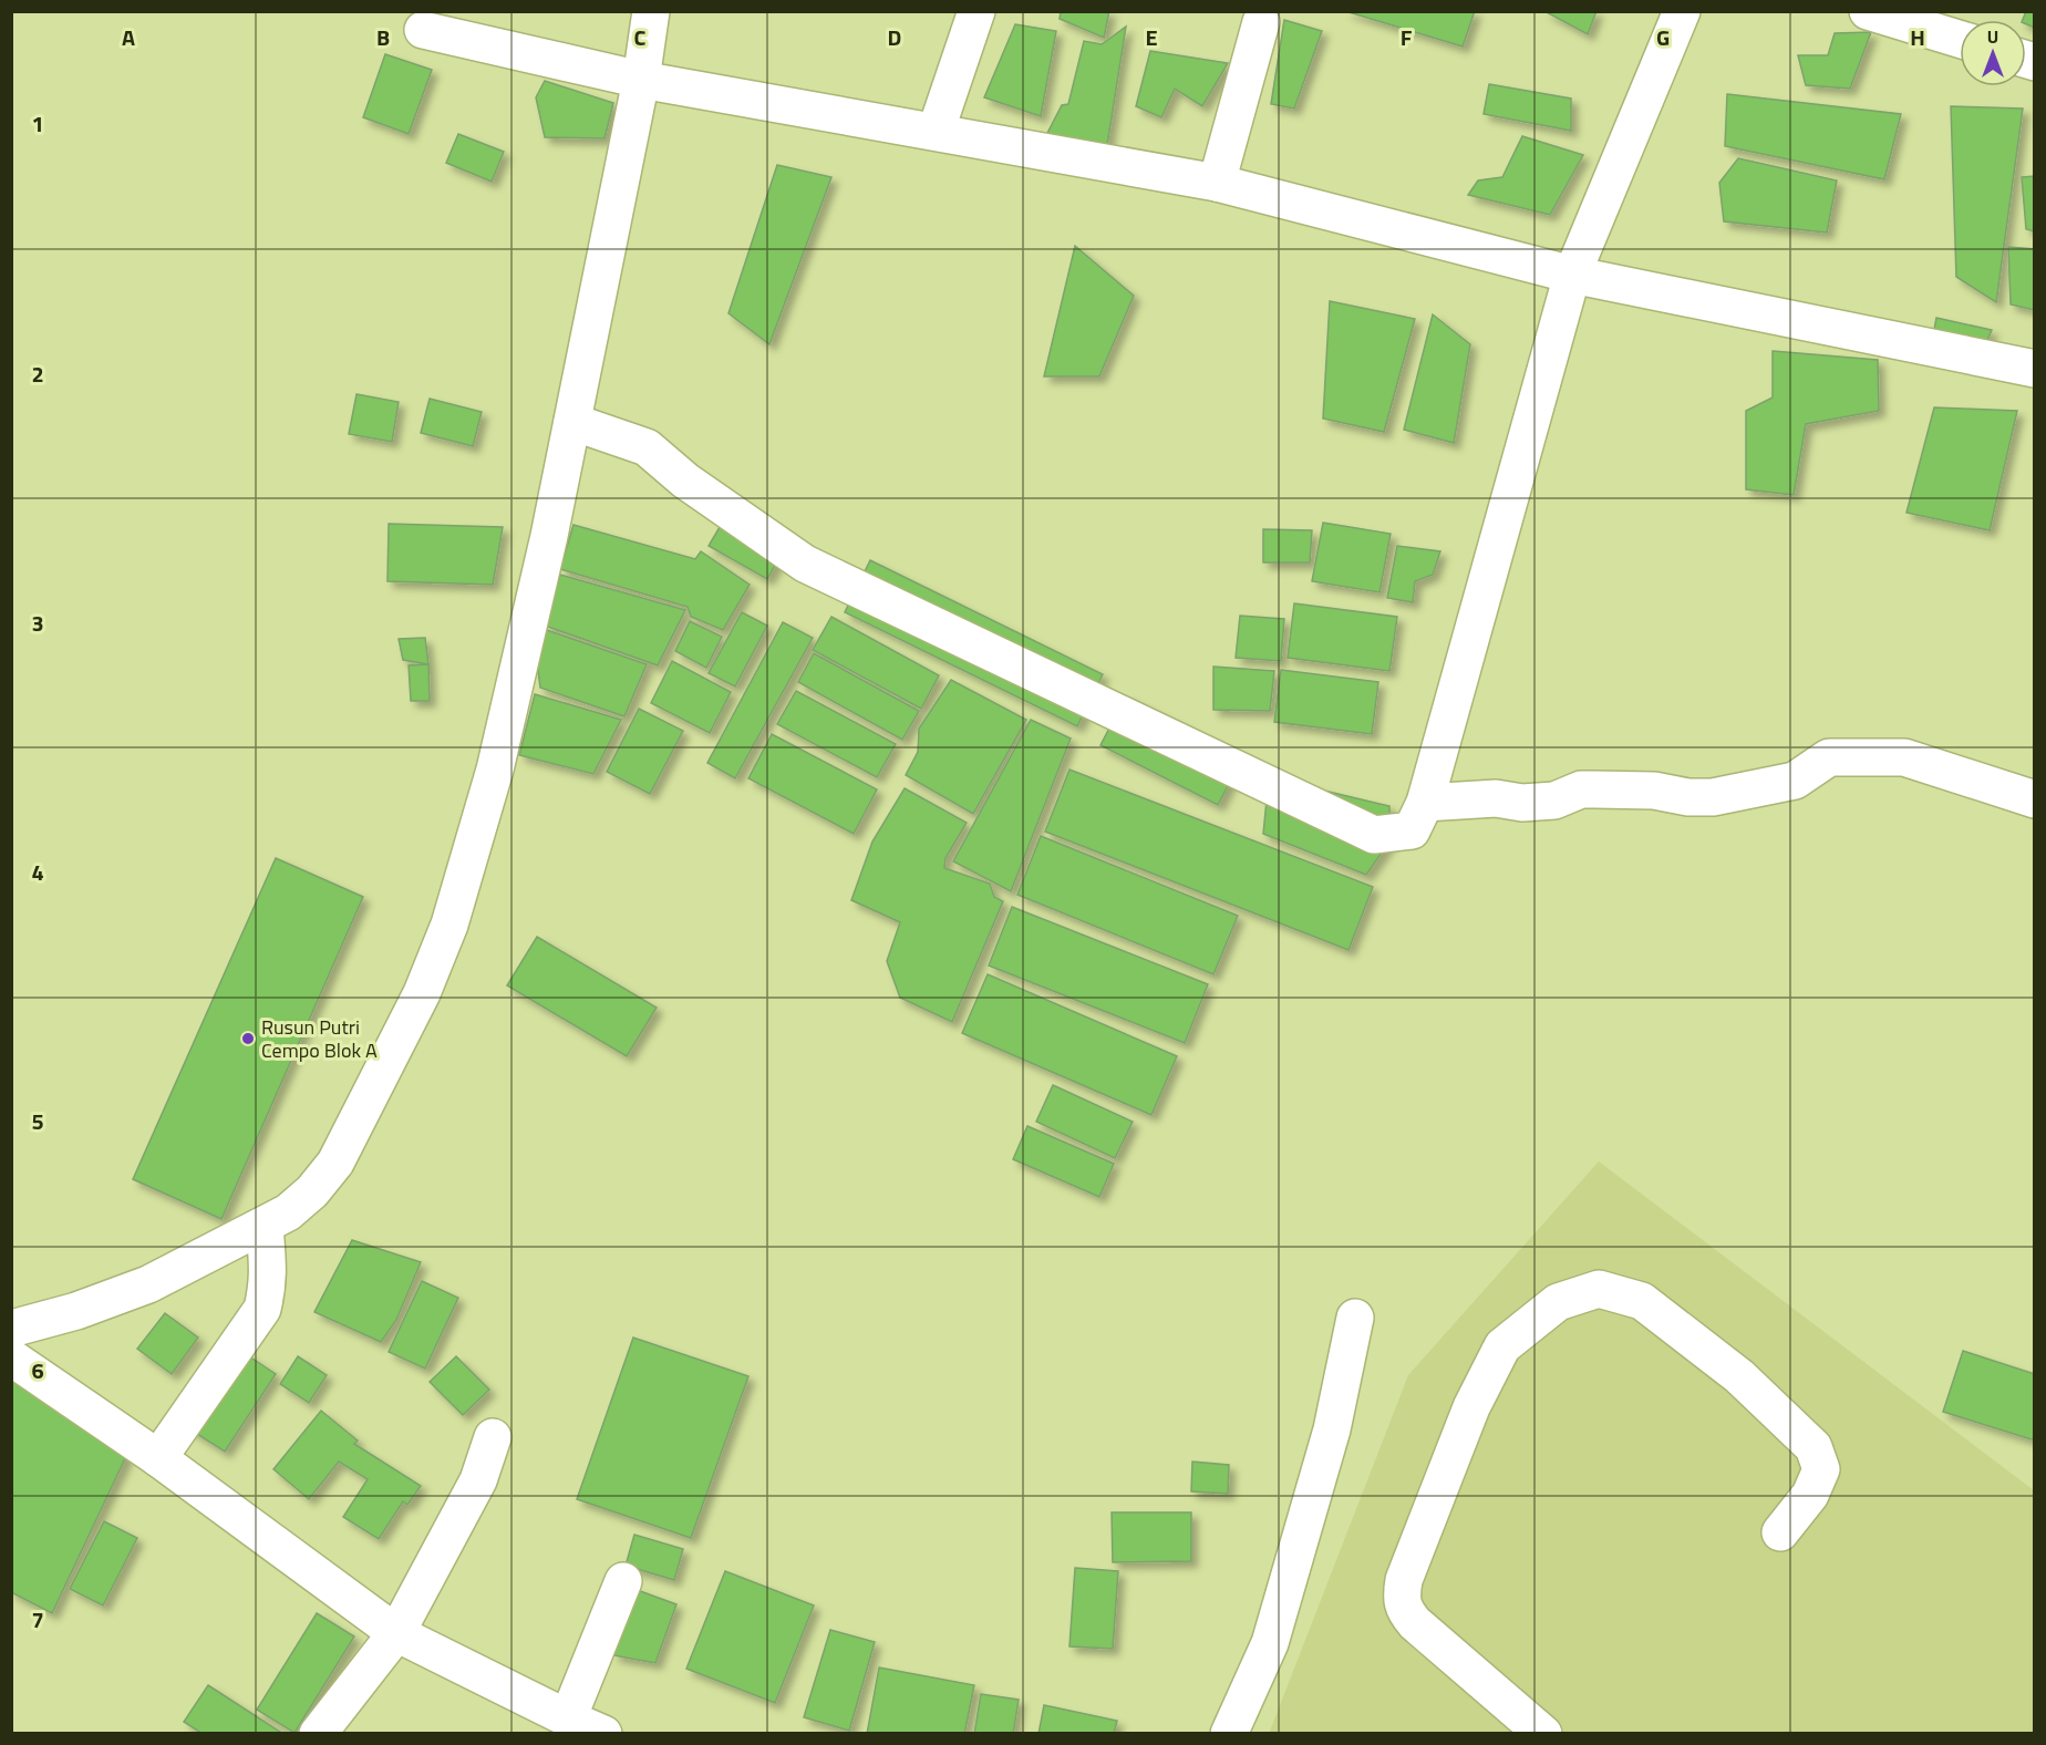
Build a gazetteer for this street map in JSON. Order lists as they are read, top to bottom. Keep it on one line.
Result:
{"places":["Rusun Putri Cempo Blok A"],"north":"top","grid":{"columns":["A","B","C","D","E","F","G","H"],"rows":["1","2","3","4","5","6","7"]}}
